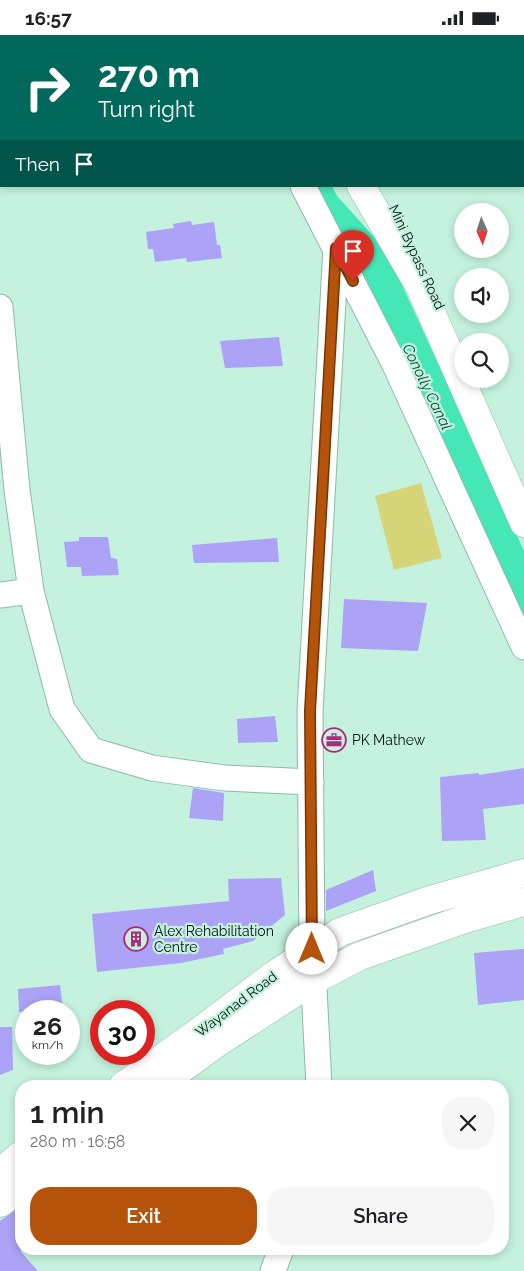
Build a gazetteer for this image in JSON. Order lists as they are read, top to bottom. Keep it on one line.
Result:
{"streets":{"main road":["Mini Bypass Road","Wayanad Road"]},"water":["Conolly Canal"],"places":{"office":["PK Mathew"],"building":["Alex Rehabilitation Centre"]},"north":"bottom","page":{"status":"16:57","turn":["270 m","Turn right"],"then":"Then","speed":"26 km/h","limit":"30","heading":["1 min","280 m · 16:58"],"buttons":["Exit","Share"]}}
